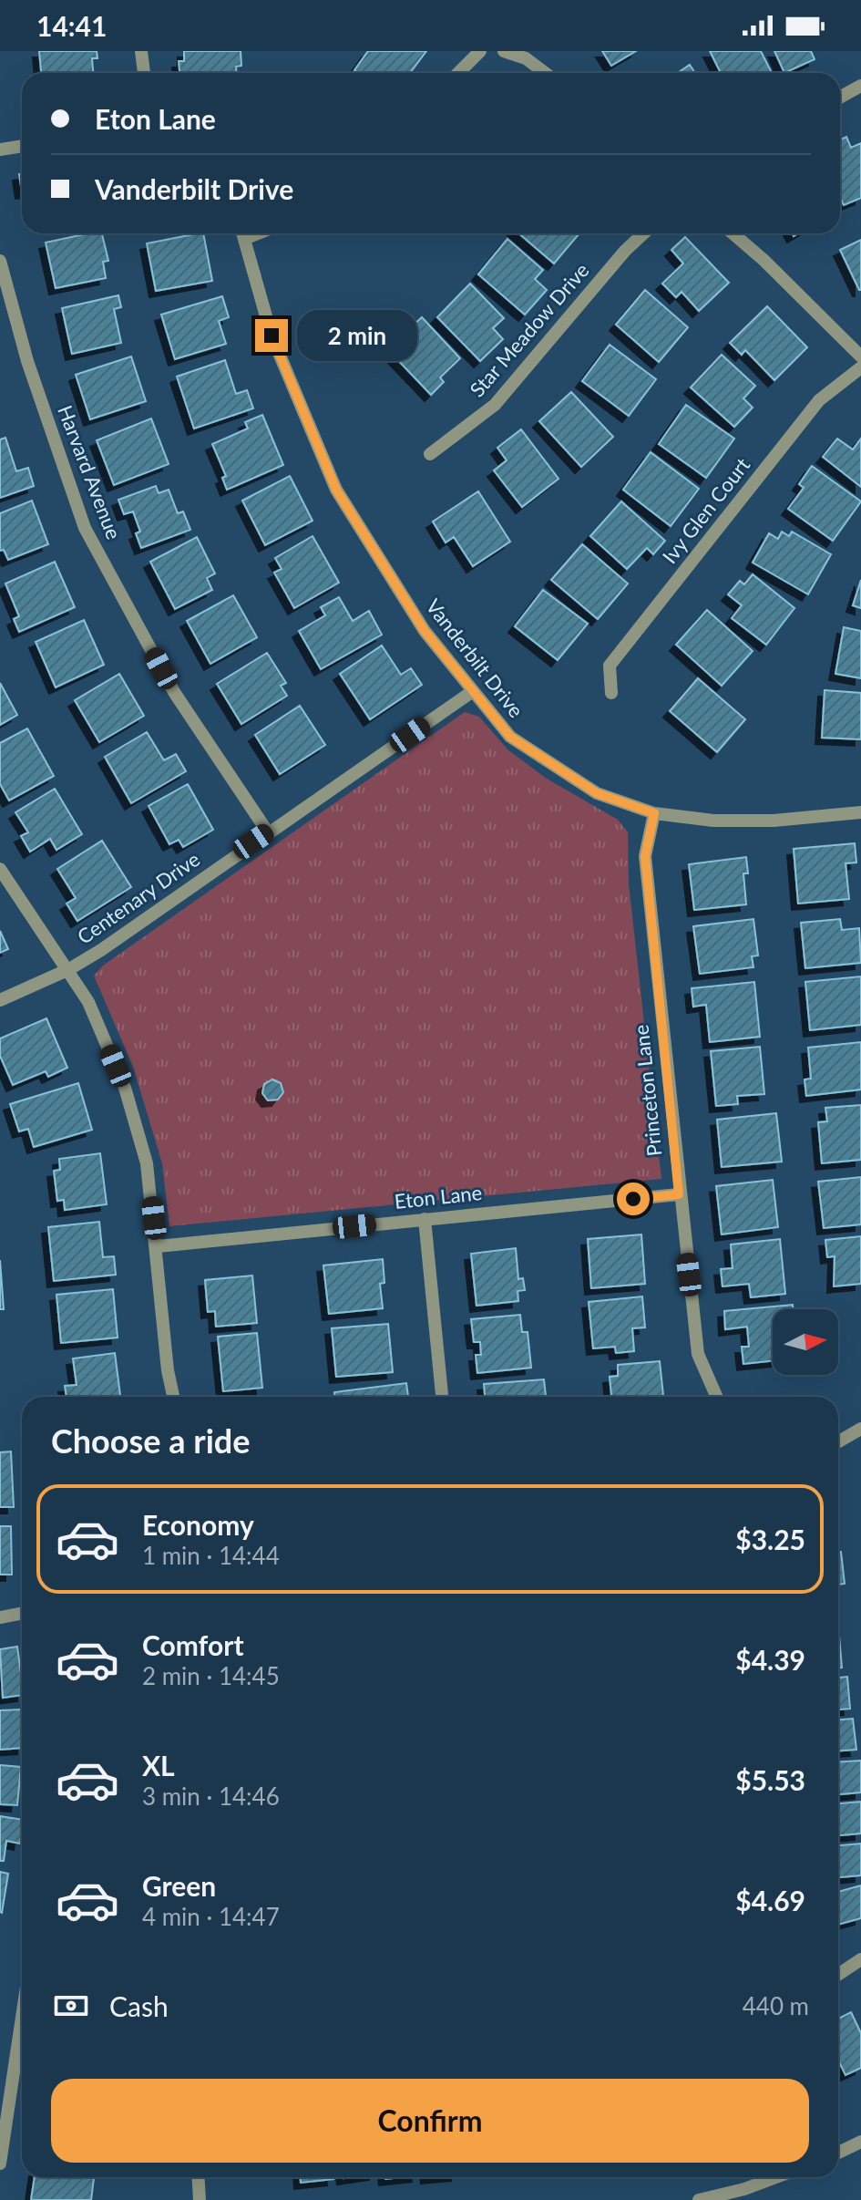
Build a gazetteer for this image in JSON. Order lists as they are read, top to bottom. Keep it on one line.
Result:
{"streets":{"street":["Star Meadow Drive","Harvard Avenue","Ivy Glen Court","Vanderbilt Drive","Centenary Drive","Princeton Lane","Eton Lane"]},"crossings":[["Harvard Avenue","Centenary Drive"],["Vanderbilt Drive","Centenary Drive"],["Vanderbilt Drive","Princeton Lane"],["Princeton Lane","Eton Lane"]],"north":"right","page":{"status":"14:41","banner":["Eton Lane","Vanderbilt Drive"],"bubble":"2 min","heading":"Choose a ride","list":[{"name":"Economy","note":"1 min · 14:44","value":"$3.25"},{"name":"Comfort","note":"2 min · 14:45","value":"$4.39"},{"name":"XL","note":"3 min · 14:46","value":"$5.53"},{"name":"Green","note":"4 min · 14:47","value":"$4.69"}],"pay":["Cash","440 m"],"buttons":"Confirm"}}
